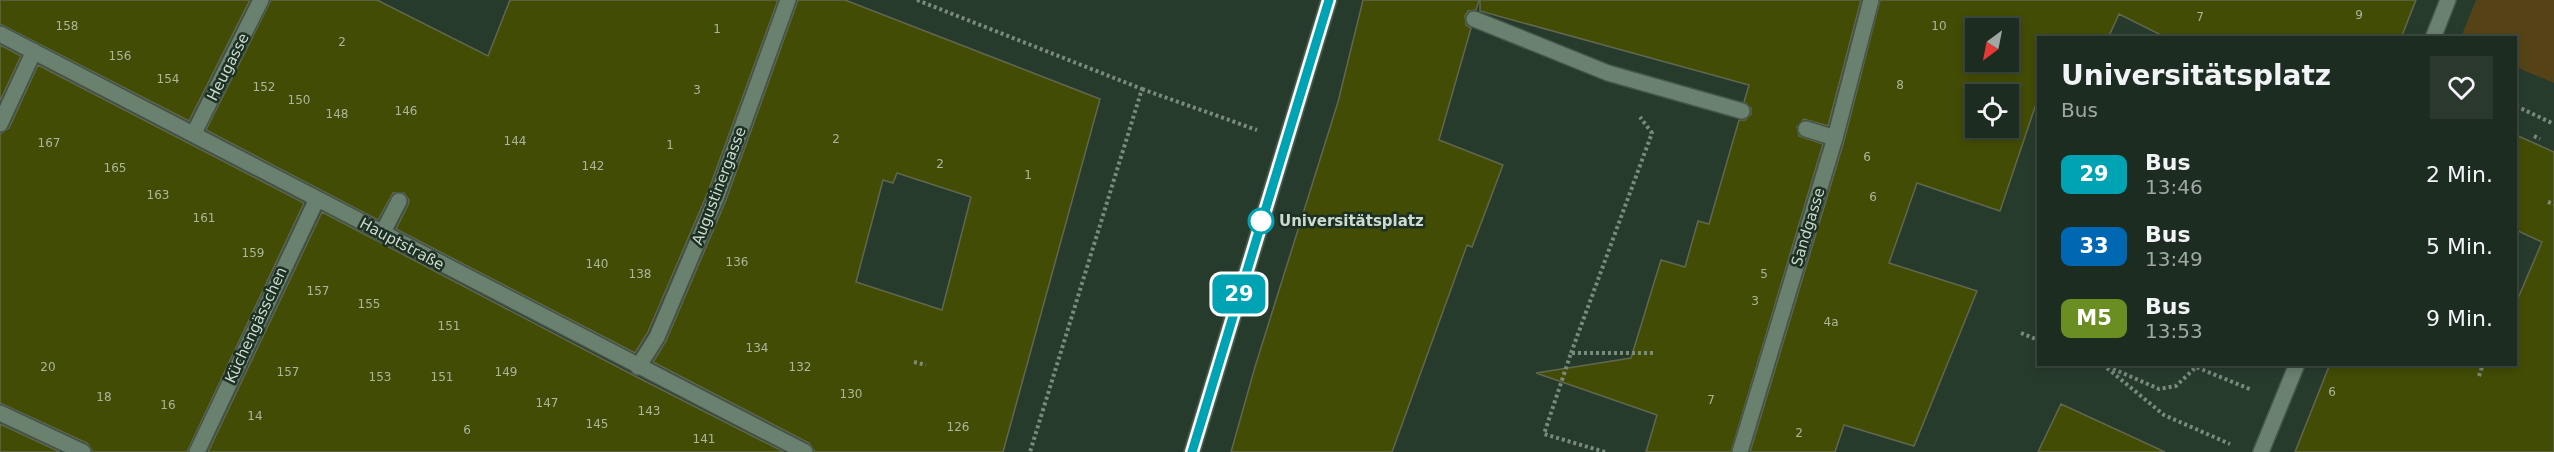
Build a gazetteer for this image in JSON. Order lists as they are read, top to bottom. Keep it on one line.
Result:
{"streets":{"street":["Heugasse","Augustinergasse","Sandgasse","Hauptstraße","Küchengässchen"]},"crossings":[["Heugasse","Hauptstraße"],["Augustinergasse","Hauptstraße"],["Hauptstraße","Küchengässchen"]],"places":["Universitätsplatz"],"lines":["bus line 29"],"house_numbers":["9","7","158","10","1","2","156","154","8","152","3","150","146","148","2","144","167","1","6","2","142","165","1","163","6","161","159","136","140","138","5","157","3","155","4a","151","134","20","132","157","149","153","151","6","130","18","7","147","16","143","14","145","126","6","2","141"],"north":"bottom left","page":{"on_map":"29","heading":["Universitätsplatz","Bus"],"list":[{"mark":"29","name":"Bus","note":"13:46","value":"2 Min."},{"mark":"33","name":"Bus","note":"13:49","value":"5 Min."},{"mark":"M5","name":"Bus","note":"13:53","value":"9 Min."}]}}
